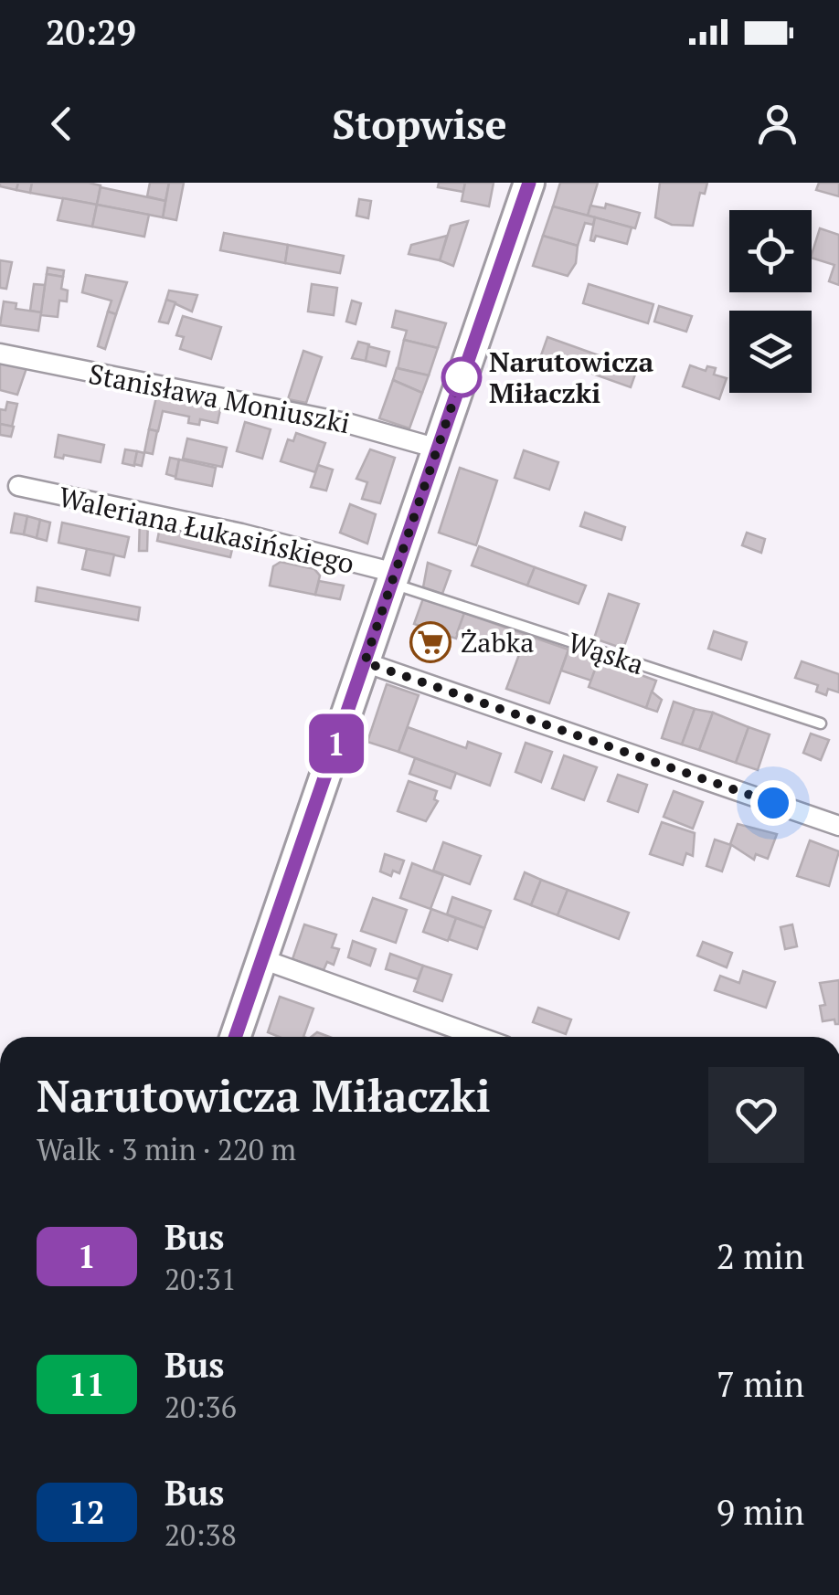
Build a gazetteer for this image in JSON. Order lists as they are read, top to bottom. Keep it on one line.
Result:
{"streets":{"street":["Stanisława Moniuszki","Waleriana Łukasińskiego"],"lane":["Wąska"]},"crossings":[["Waleriana Łukasińskiego","Wąska"]],"places":{"other":["Narutowicza Miłaczki"],"supermarket":["Żabka"]},"lines":["bus line 1"],"page":{"status":"20:29","header":"Stopwise","on_map":"1","heading":["Narutowicza Miłaczki","Walk · 3 min · 220 m"],"list":[{"mark":"1","name":"Bus","note":"20:31","value":"2 min"},{"mark":"11","name":"Bus","note":"20:36","value":"7 min"},{"mark":"12","name":"Bus","note":"20:38","value":"9 min"}]}}
